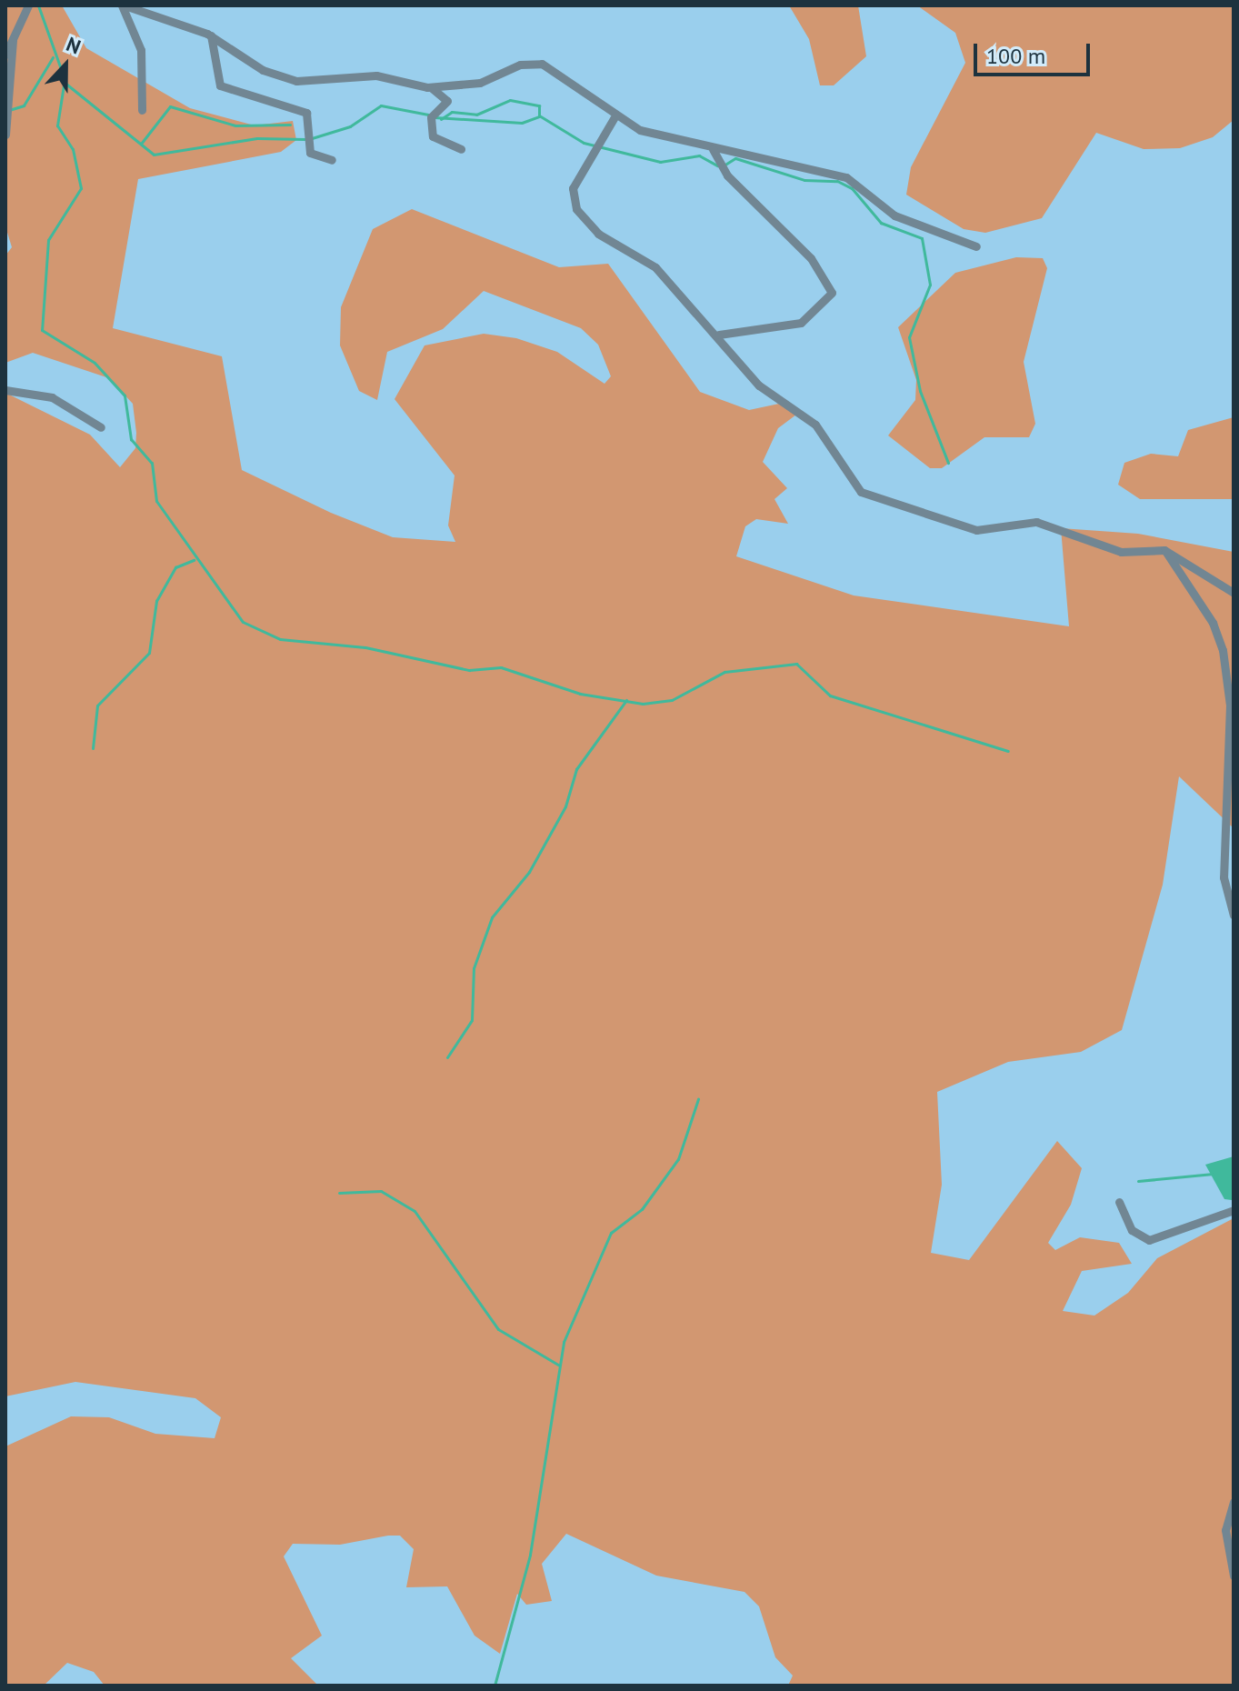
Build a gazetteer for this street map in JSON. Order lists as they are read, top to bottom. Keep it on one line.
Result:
{"scale_bar":"100 m","north":"top"}
